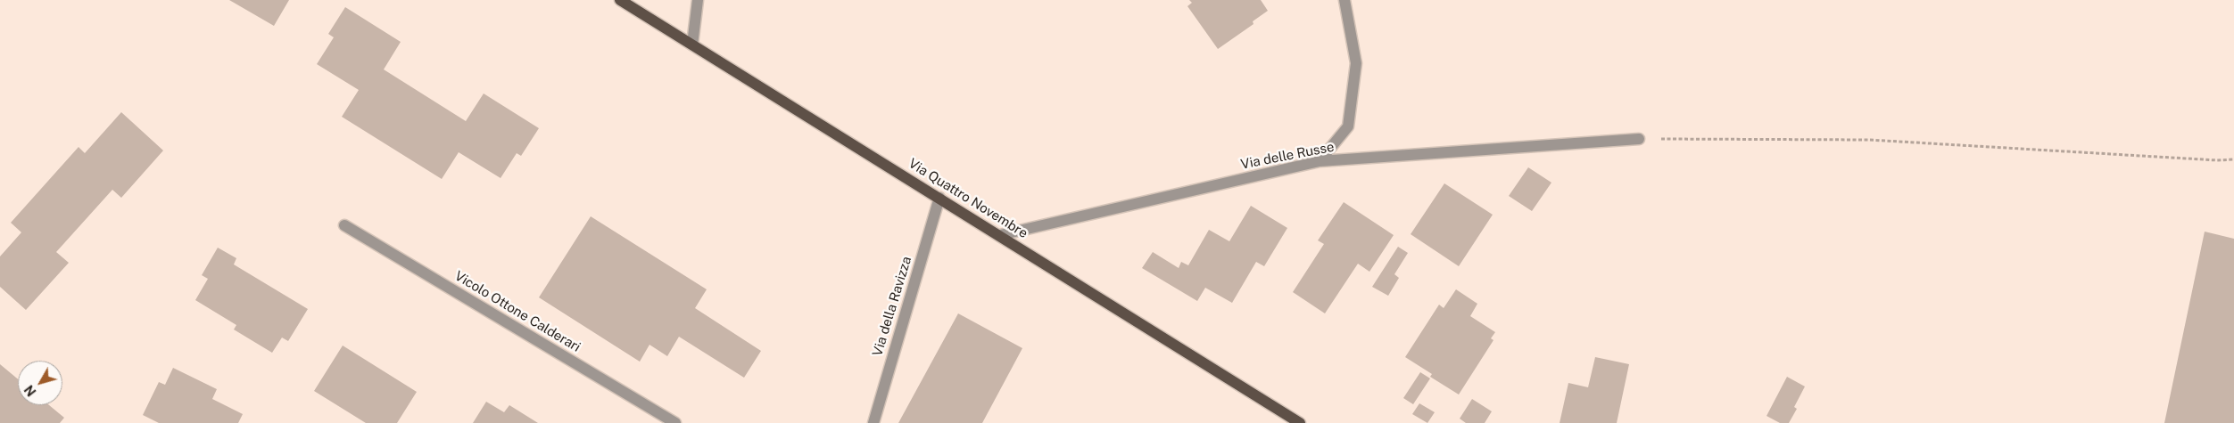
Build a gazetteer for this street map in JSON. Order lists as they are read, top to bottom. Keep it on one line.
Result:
{"streets":{"main road":["Via Quattro Novembre"],"street":["Via delle Russe","Via della Ravizza","Vicolo Ottone Calderari"]},"crossings":[["Via delle Russe","Via Quattro Novembre"],["Via Quattro Novembre","Via della Ravizza"]],"north":"bottom left"}
